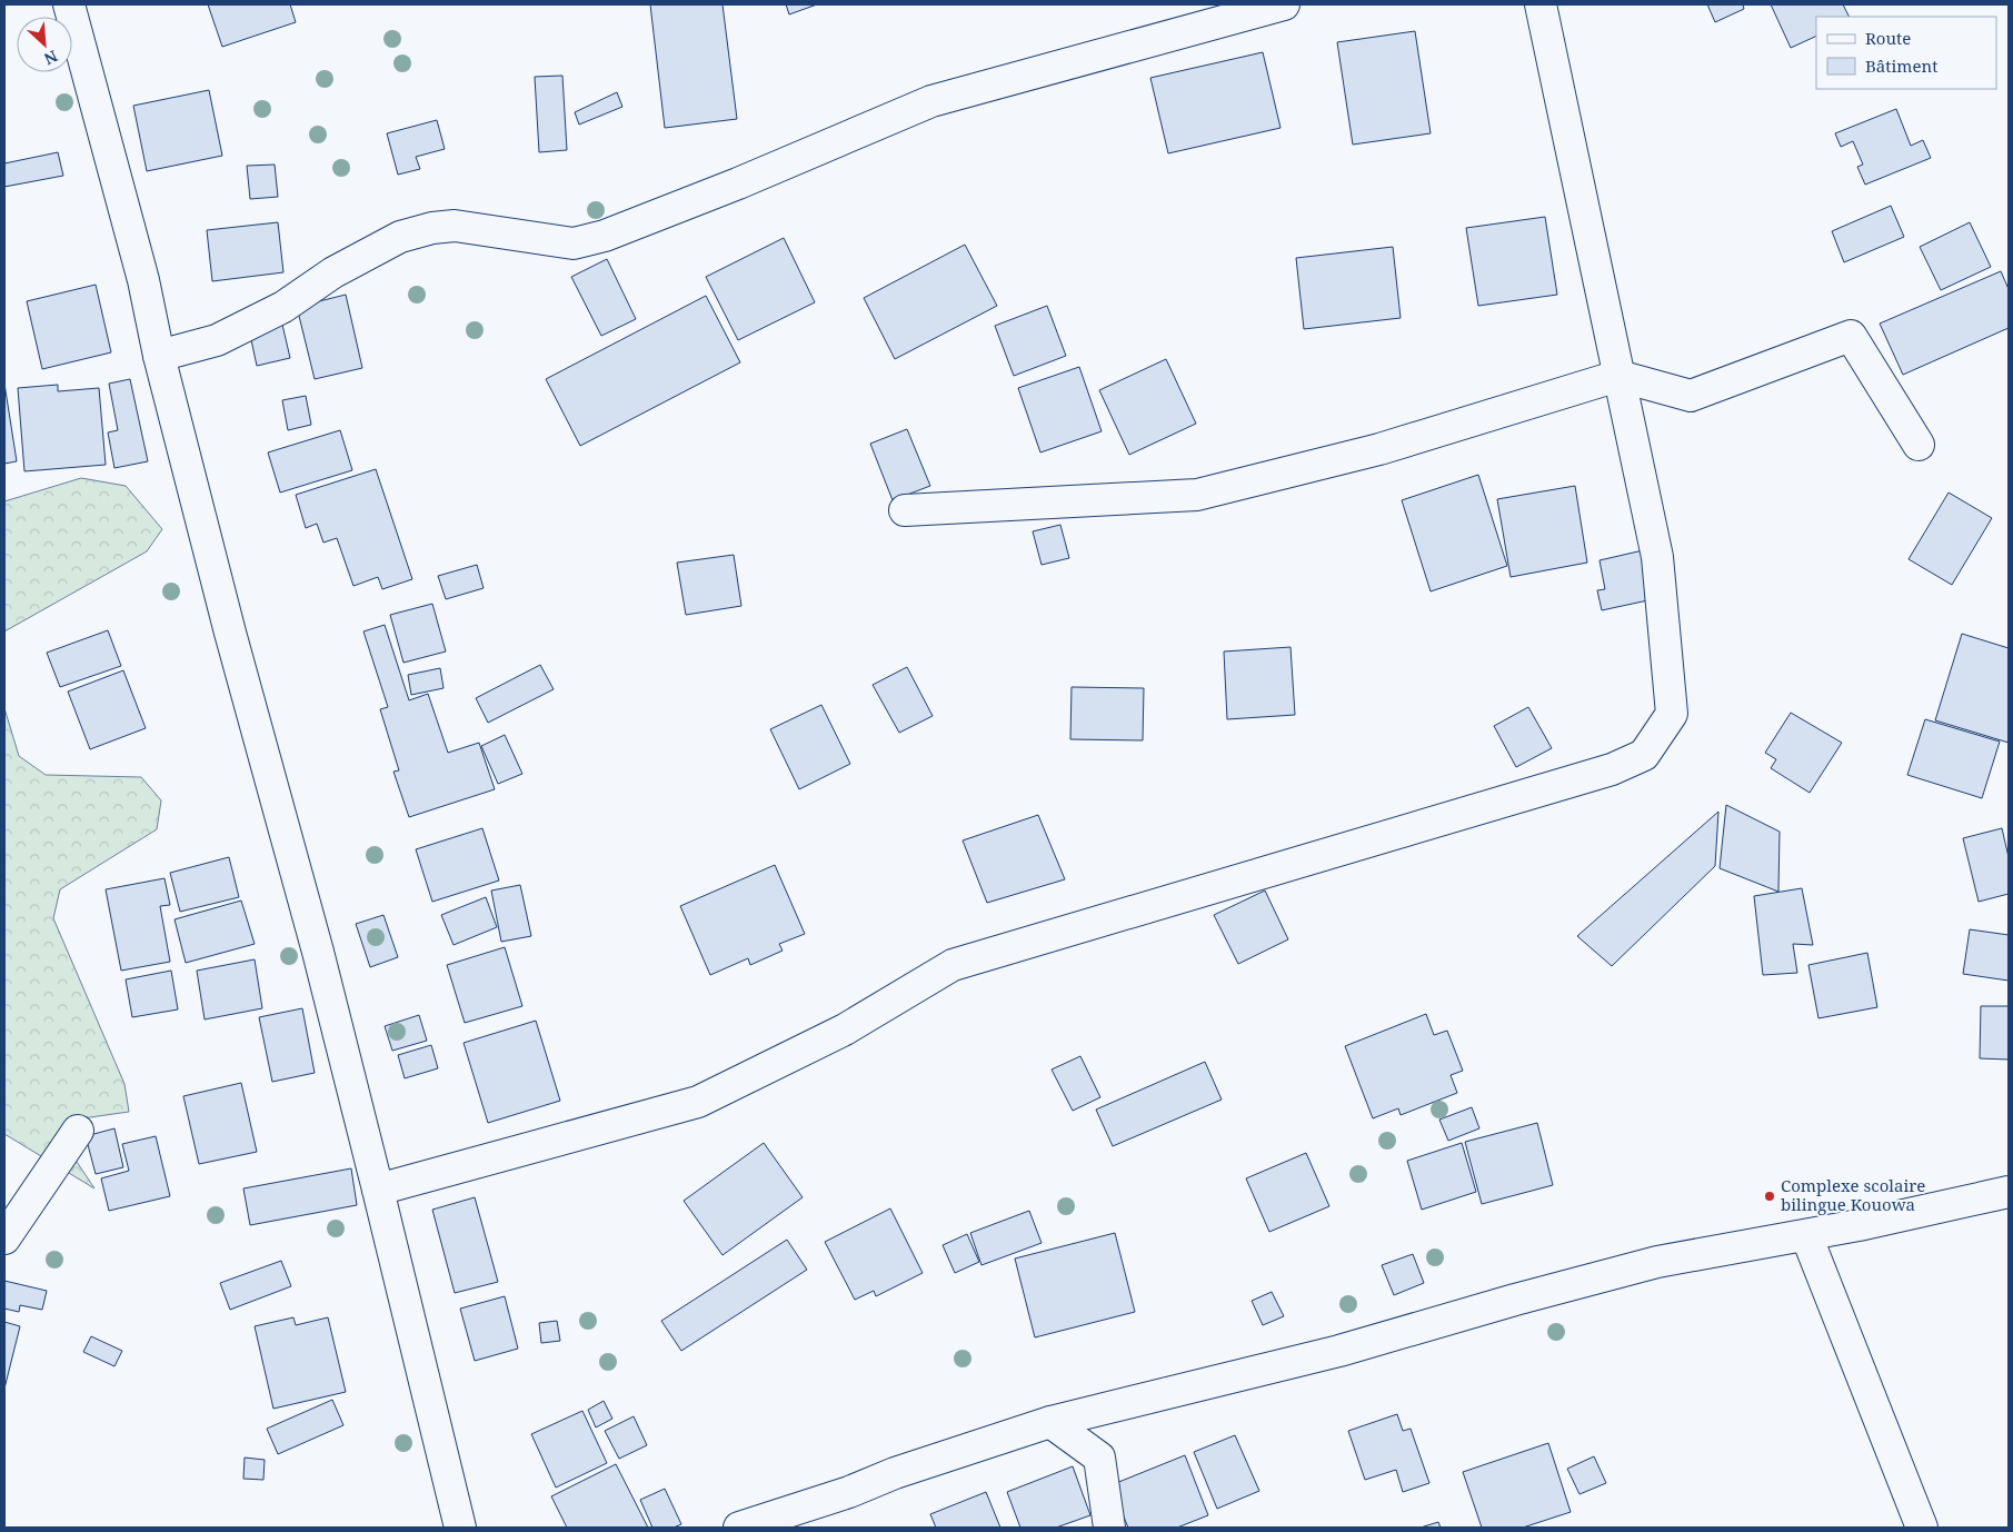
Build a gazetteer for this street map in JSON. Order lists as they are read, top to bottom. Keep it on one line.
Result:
{"places":["Complexe scolaire bilingue Kouowa"],"legend":["Route","Bâtiment"],"north":"bottom right"}
